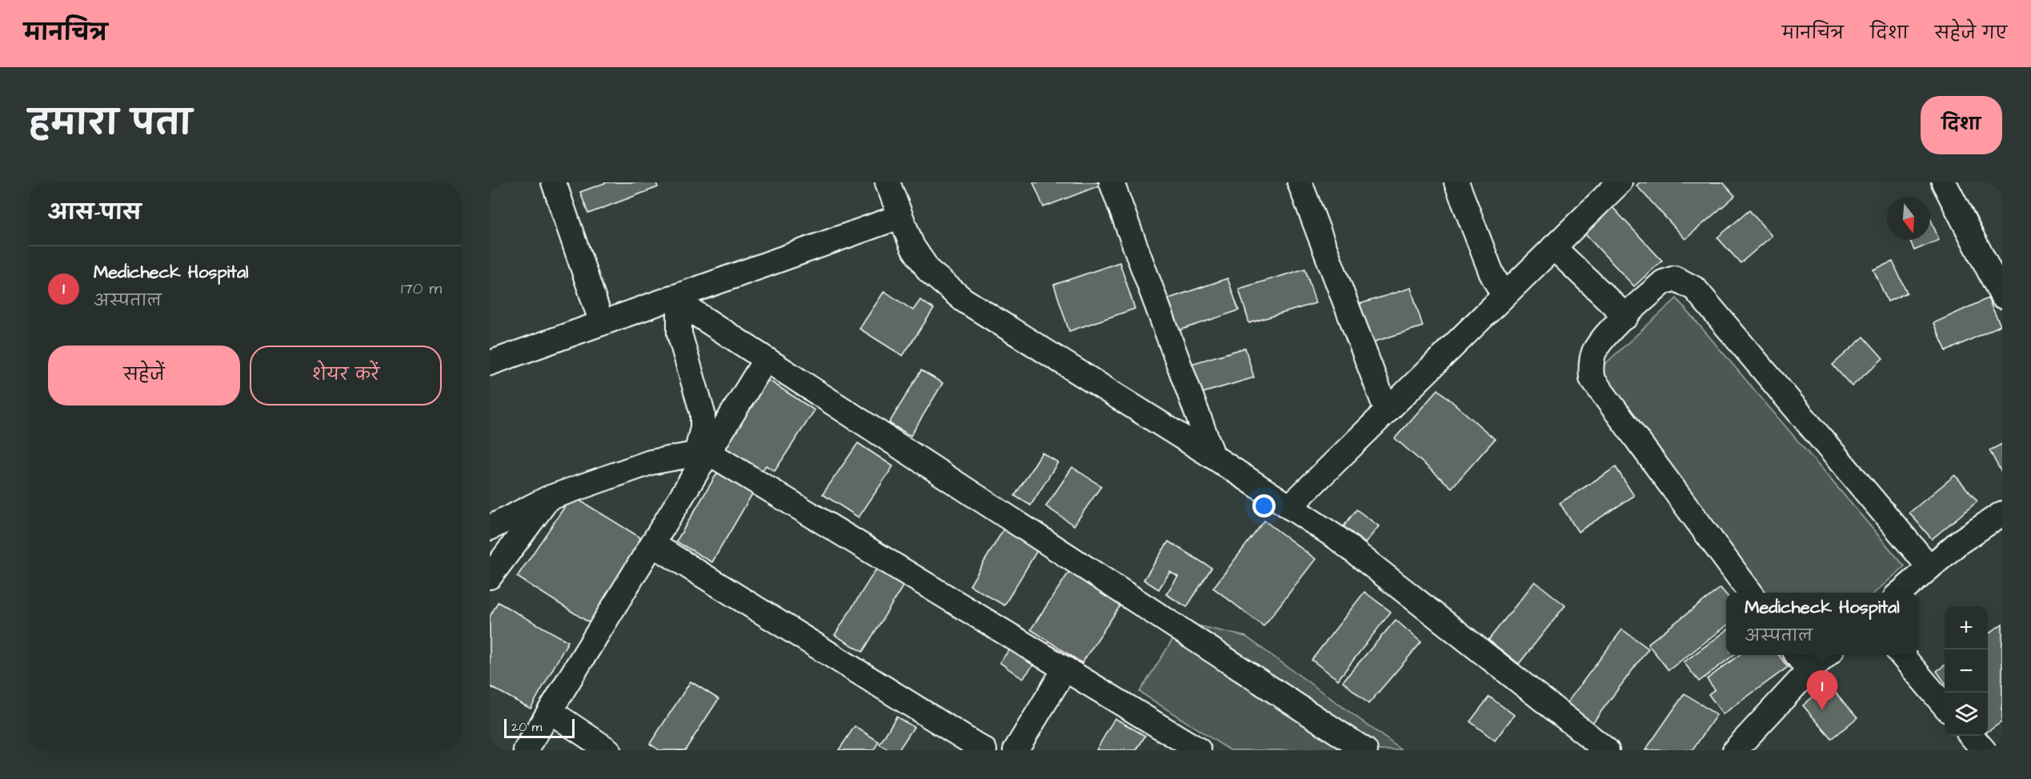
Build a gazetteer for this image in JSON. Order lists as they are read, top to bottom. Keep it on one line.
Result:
{"scale_bar":"20 m","north":"bottom","page":{"header":"मानचित्र","nav":["मानचित्र","दिशा","सहेजे गए"],"title":"हमारा पता","buttons":["दिशा",["सहेजें","शेयर करें"]],"heading":"आस-पास","list":[{"mark":"1","name":"Medicheck Hospital","note":"अस्पताल","value":"170 m"}],"popup":["Medicheck Hospital","अस्पताल"],"map_buttons":["+","−"],"pins":"1","scale":"20 m"}}
